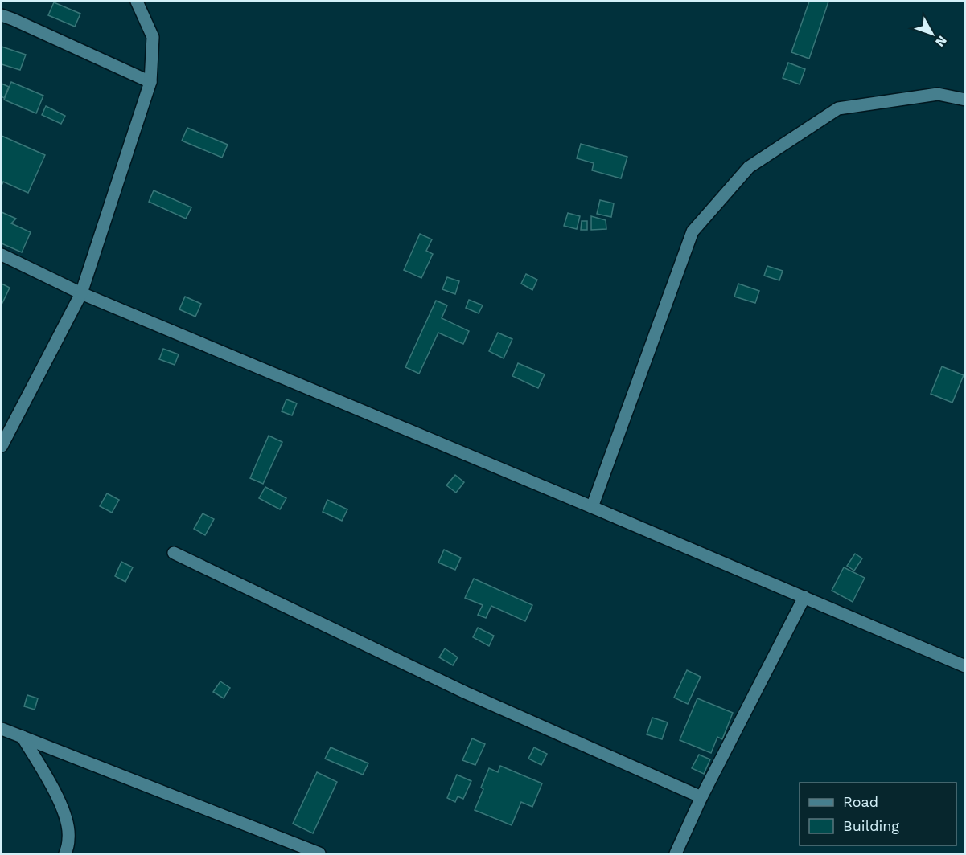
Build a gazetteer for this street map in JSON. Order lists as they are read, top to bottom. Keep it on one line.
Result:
{"legend":["Road","Building"],"north":"bottom right"}
